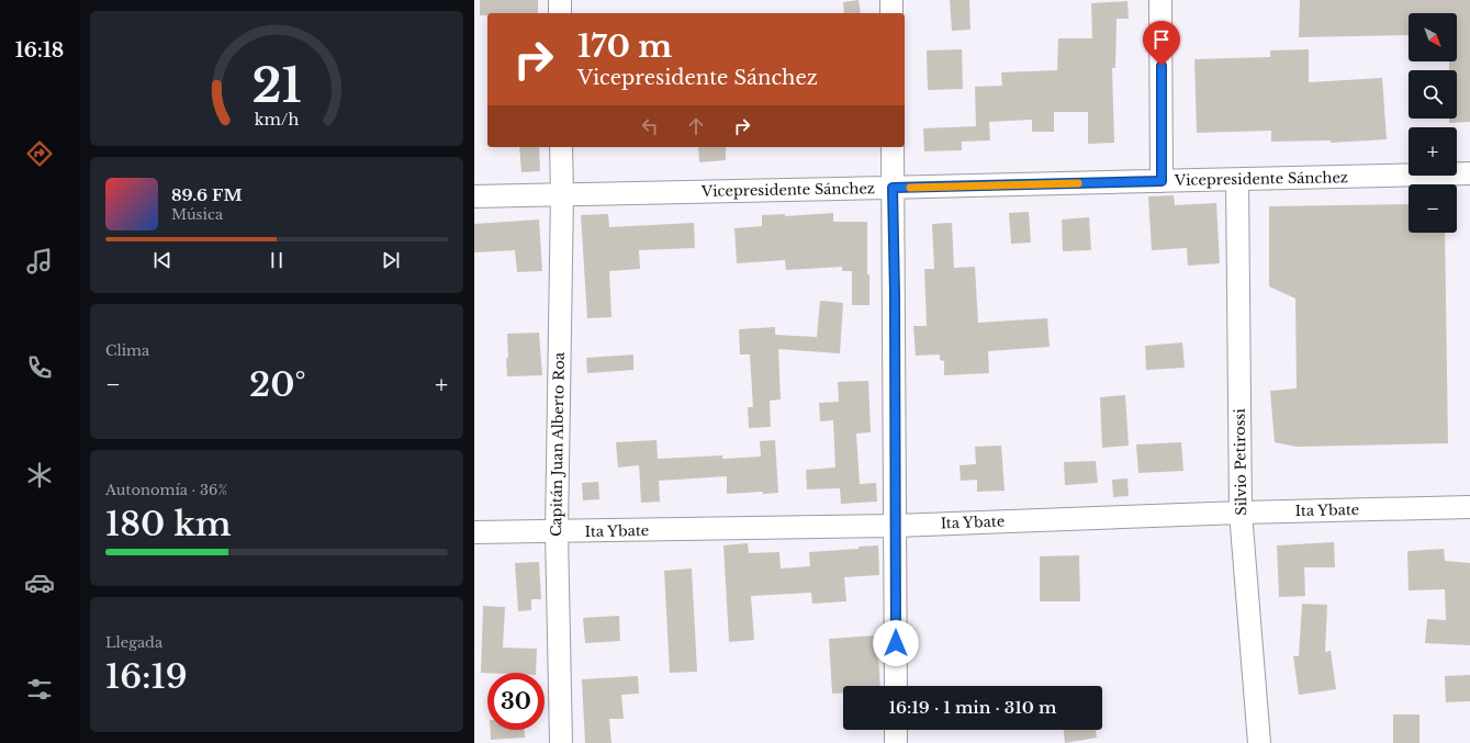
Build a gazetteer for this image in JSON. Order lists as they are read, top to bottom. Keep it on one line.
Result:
{"streets":{"street":["Vicepresidente Sánchez","Capitán Juan Alberto Roa","Silvio Petirossi","Ita Ybate"]},"crossings":[["Vicepresidente Sánchez","Capitán Juan Alberto Roa"],["Vicepresidente Sánchez","Silvio Petirossi"],["Capitán Juan Alberto Roa","Ita Ybate"],["Silvio Petirossi","Ita Ybate"]],"north":"bottom right","page":{"tabs":"16:18","map_buttons":["+","−"],"turn":["170 m","Vicepresidente Sánchez"],"song":["89.6 FM","Música"],"tile":["Clima",["Autonomía · 36%","180 km"],["Llegada","16:19"]],"heat":["−","20°","+"],"limit":"30","trip":"16:19 · 1 min · 310 m","gauge":["21","km/h"]}}
